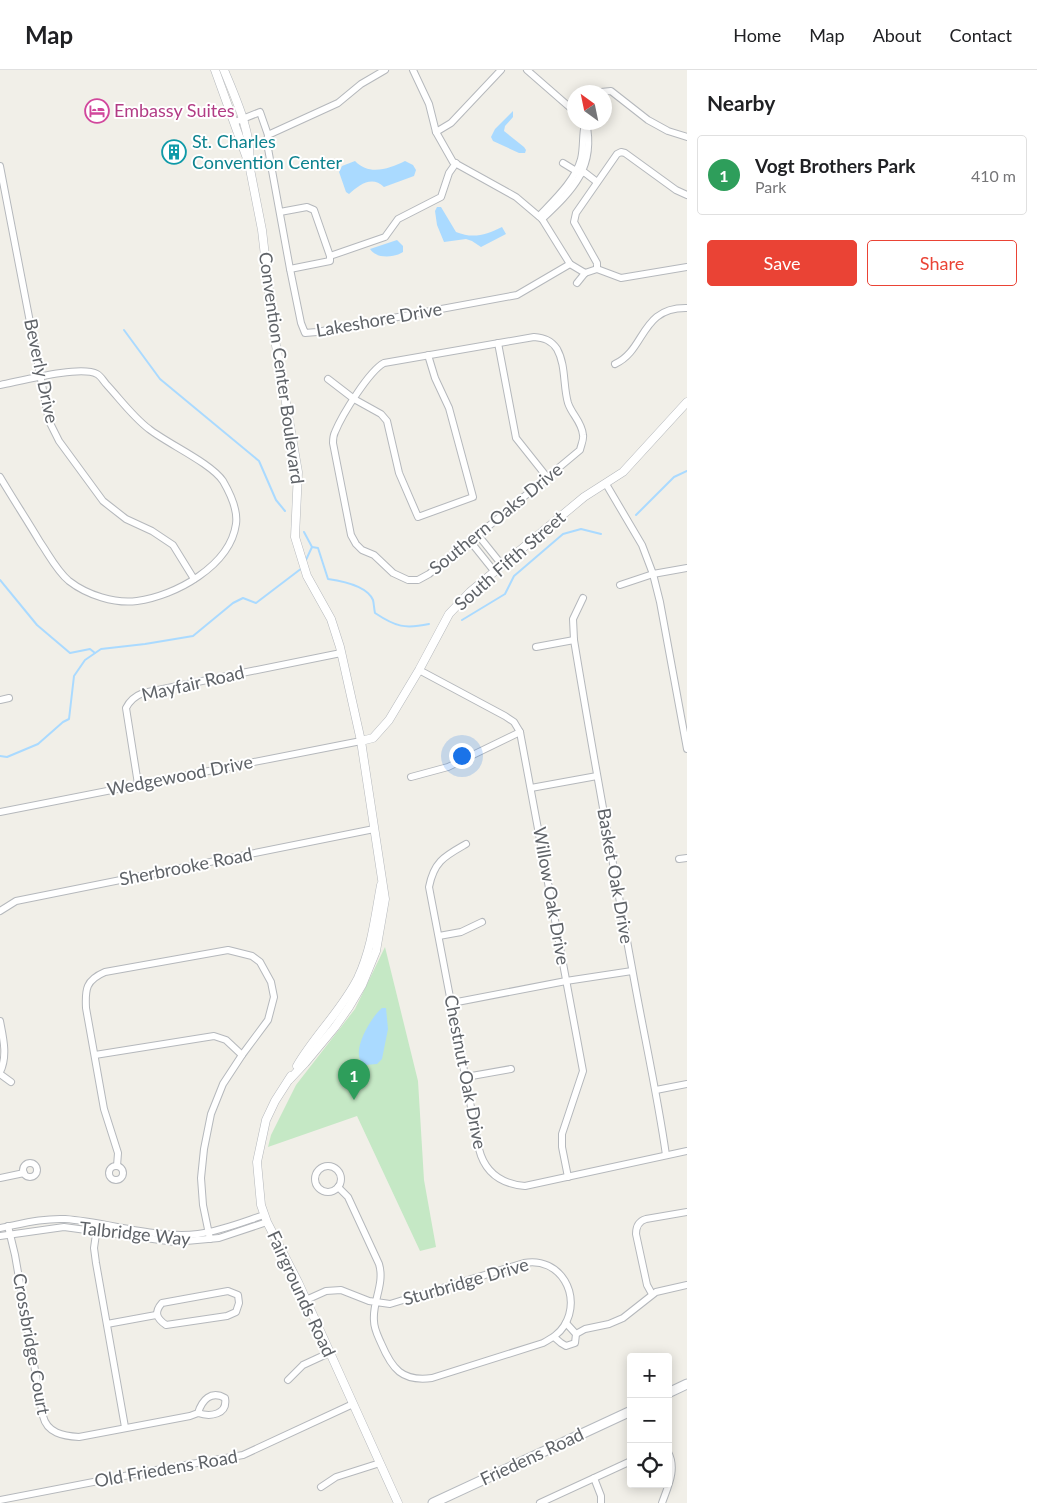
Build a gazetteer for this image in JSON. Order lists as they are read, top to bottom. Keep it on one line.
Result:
{"streets":{"main road":["Friedens Road"],"street":["Lakeshore Drive","Convention Center Boulevard","Beverly Drive","Southern Oaks Drive","South Fifth Street","Mayfair Road","Wedgewood Drive","Sherbrooke Road","Basket Oak Drive","Willow Oak Drive","Chestnut Oak Drive","Talbridge Way","Sturbridge Drive","Fairgrounds Road","Crossbridge Court","Old Friedens Road"]},"crossings":[["Lakeshore Drive","Convention Center Boulevard"],["Convention Center Boulevard","South Fifth Street"],["Convention Center Boulevard","Mayfair Road"],["Convention Center Boulevard","Wedgewood Drive"],["Convention Center Boulevard","Fairgrounds Road"],["South Fifth Street","Wedgewood Drive"],["South Fifth Street","Fairgrounds Road"],["Mayfair Road","Wedgewood Drive"],["Wedgewood Drive","Fairgrounds Road"],["Sherbrooke Road","Fairgrounds Road"],["Basket Oak Drive","Chestnut Oak Drive"],["Willow Oak Drive","Chestnut Oak Drive"],["Talbridge Way","Fairgrounds Road"],["Talbridge Way","Crossbridge Court"],["Sturbridge Drive","Fairgrounds Road"],["Fairgrounds Road","Old Friedens Road"]],"places":{"hotel":["Embassy Suites"],"building":["St. Charles Convention Center"]},"north":"top left","page":{"header":"Map","nav":["Home","Map","About","Contact"],"heading":"Nearby","list":[{"mark":"1","name":"Vogt Brothers Park","note":"Park","value":"410 m"}],"buttons":["Save","Share"],"pins":"1","map_buttons":["+","−"]}}
